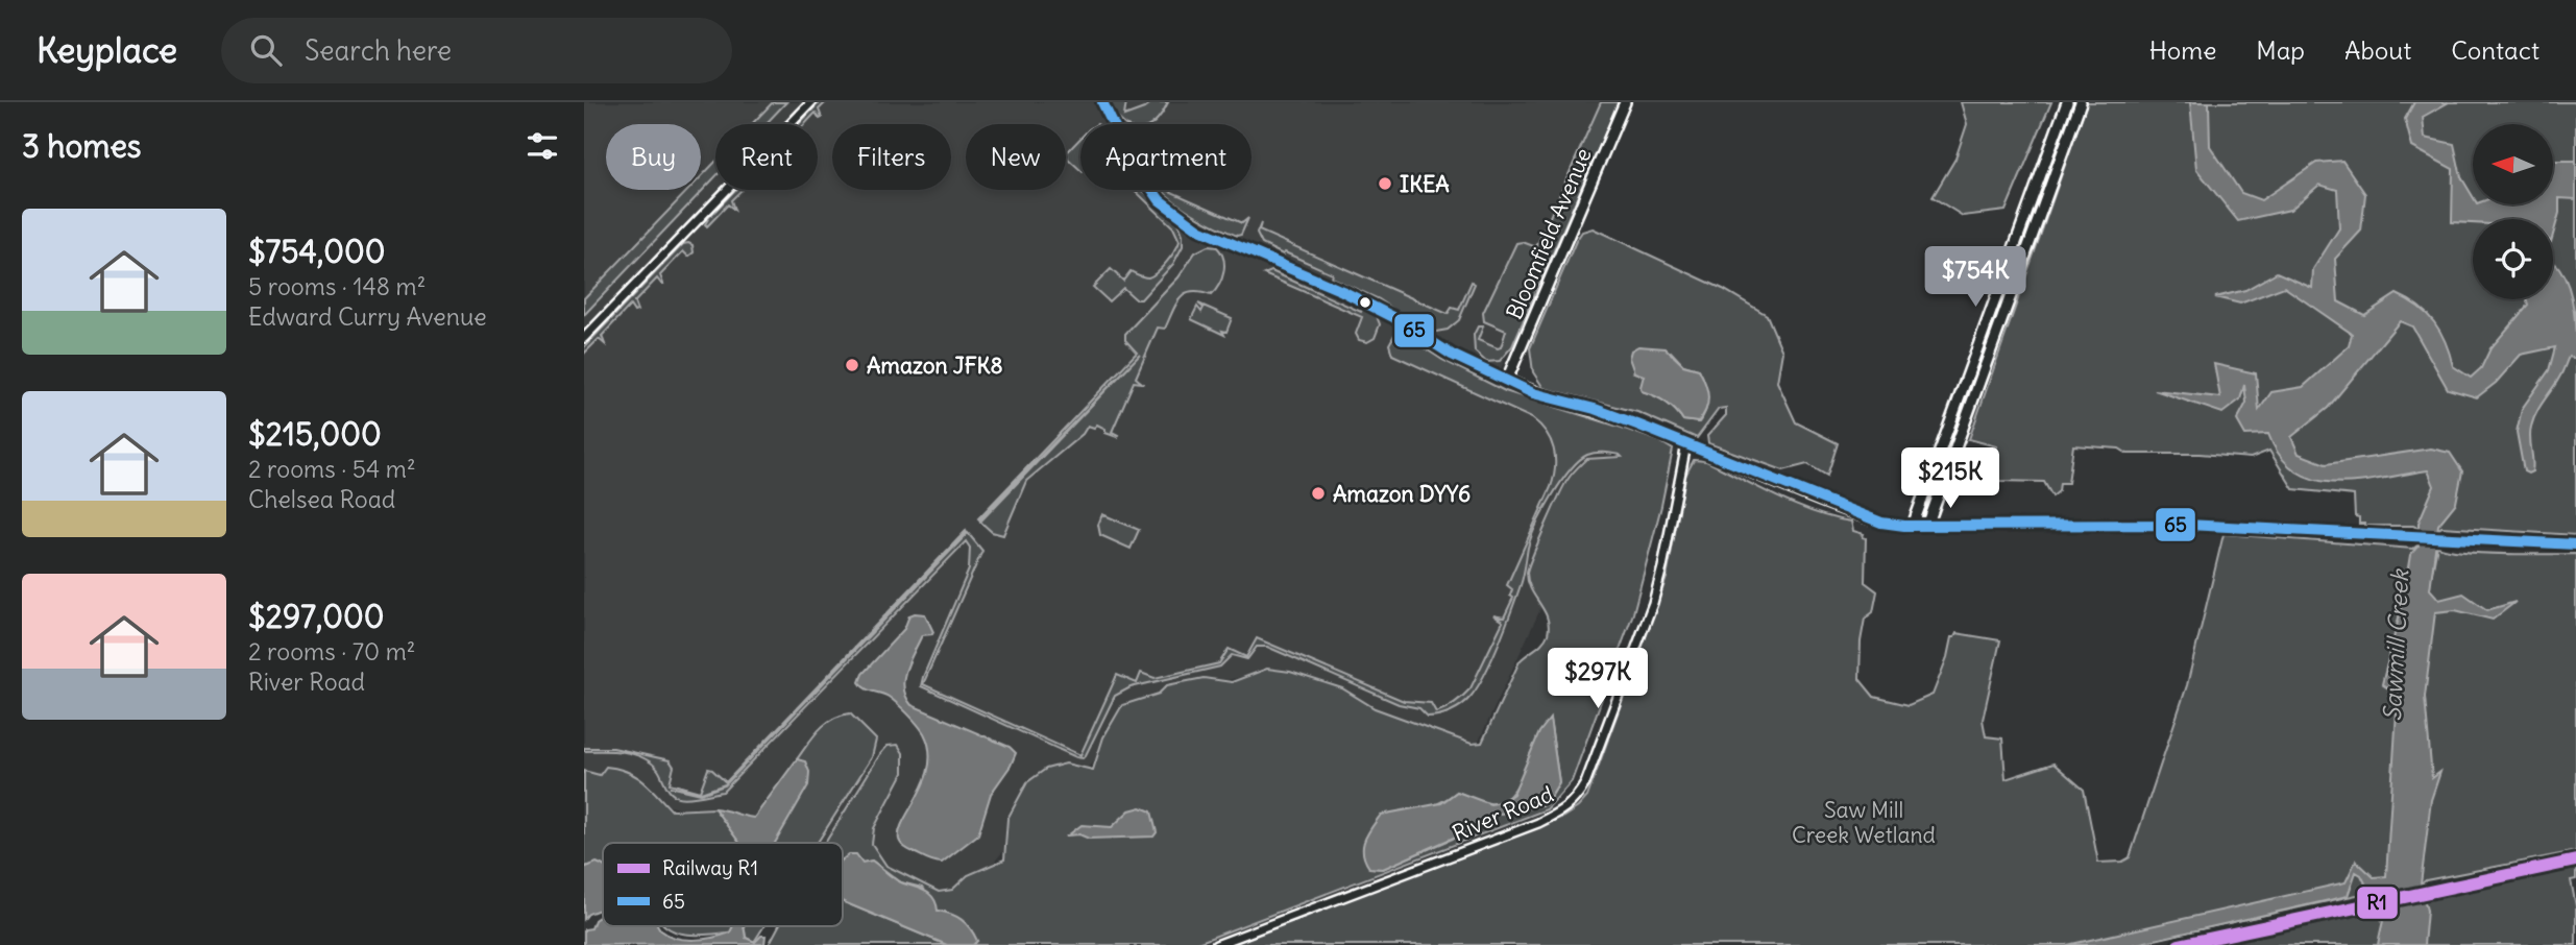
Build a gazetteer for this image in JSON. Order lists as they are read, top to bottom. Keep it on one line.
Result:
{"streets":{"street":["Bloomfield Avenue","River Road"]},"water":["Sawmill Creek"],"parks":["Saw Mill Creek Wetland"],"places":["IKEA","Amazon JFK8","Amazon DYY6"],"lines":["transit line 65","rail line R1"],"legend":["Railway R1","65"],"north":"left","page":{"header":"Keyplace","search":"Search here","nav":["Home","Map","About","Contact"],"heading":"3 homes","chip":["Buy","Rent","Filters","New","Apartment"],"list":[{"name":"$754,000","note":"5 rooms · 148 m² · Edward Curry Avenue"},{"name":"$215,000","note":"2 rooms · 54 m² · Chelsea Road"},{"name":"$297,000","note":"2 rooms · 70 m² · River Road"}],"price":["$754K","$215K","$297K"]}}
